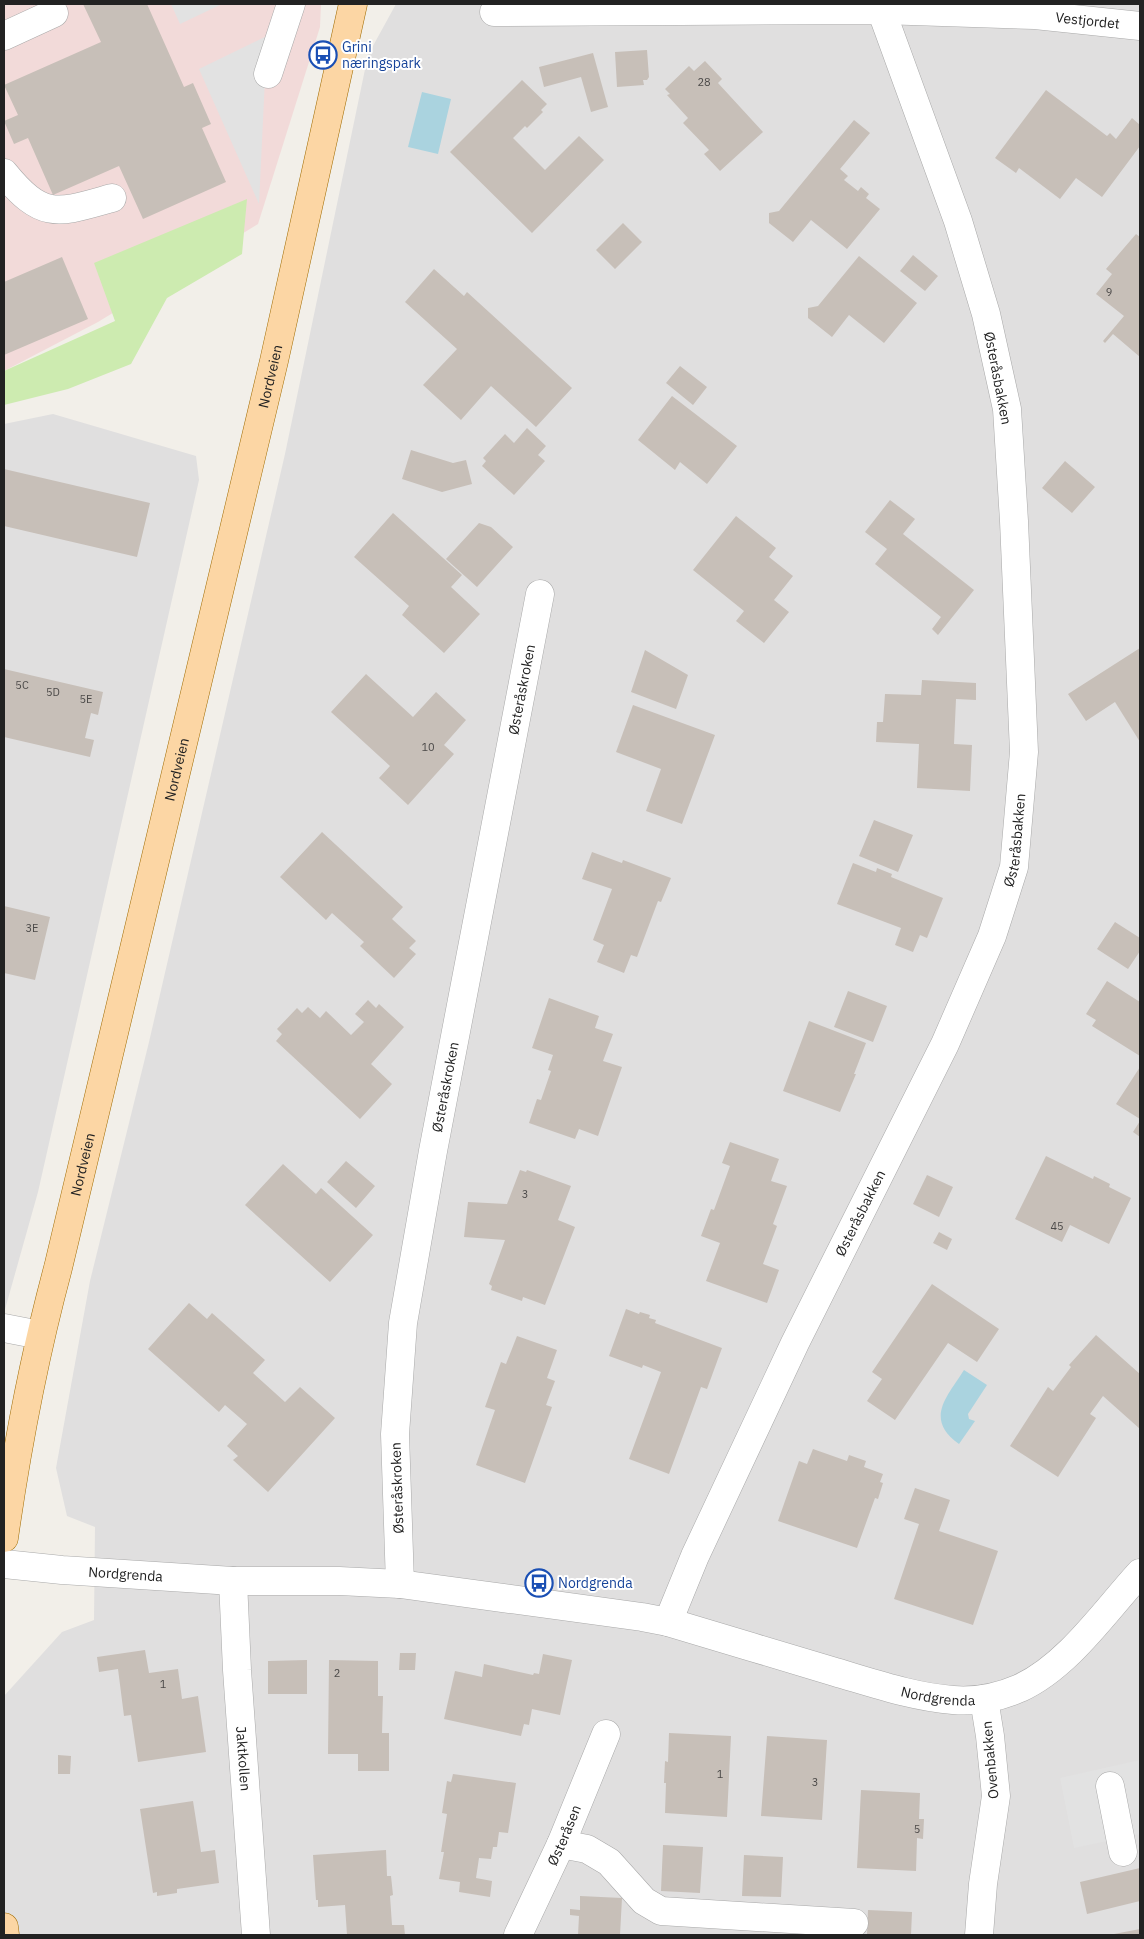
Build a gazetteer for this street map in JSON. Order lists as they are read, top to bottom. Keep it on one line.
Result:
{"streets":{"main road":["Nordveien"],"street":["Vestjordet","Østeråsbakken","Østeråskroken","Nordgrenda","Jaktkollen","Ovenbakken","Østeråsen"]},"crossings":[["Vestjordet","Østeråsbakken"],["Østeråsbakken","Nordgrenda"],["Østeråskroken","Nordgrenda"],["Nordgrenda","Jaktkollen"],["Nordgrenda","Ovenbakken"]],"places":{"bus stop":["Grini næringspark","Nordgrenda"]},"house_numbers":["28","9","5C","5D","5E","10","3E","3","45","2","1","1","3","5"]}
